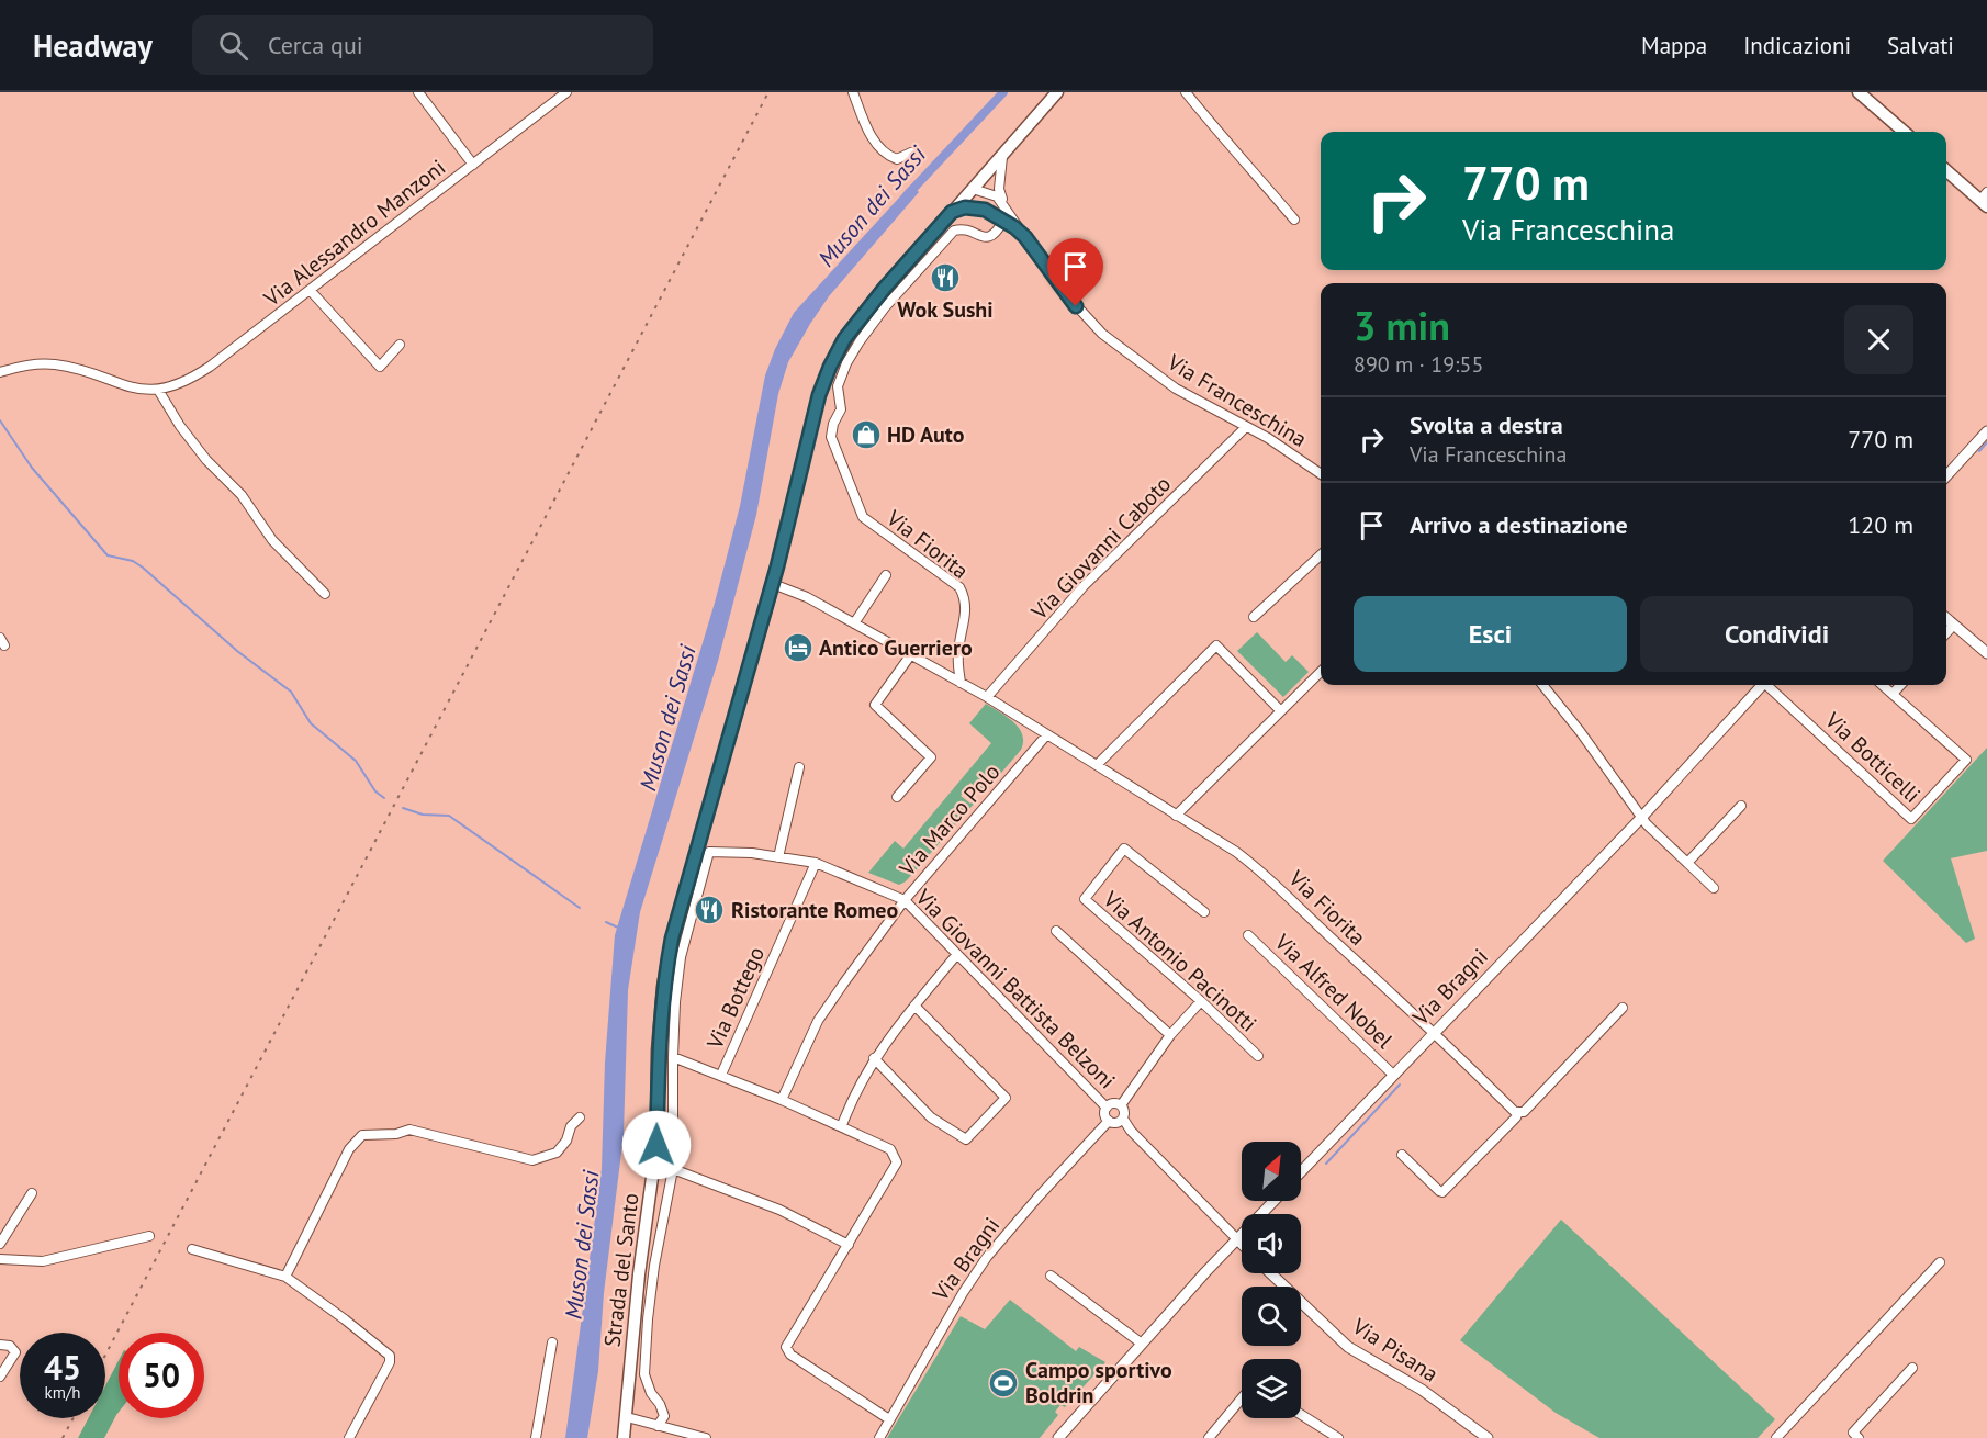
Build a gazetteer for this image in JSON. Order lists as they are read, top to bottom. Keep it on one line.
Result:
{"streets":{"main road":["Strada del Santo"],"street":["Via Alessandro Manzoni","Via Franceschina","Via Fiorita","Via Giovanni Caboto","Via Botticelli","Via Marco Polo","Via Antonio Pacinotti","Via Bragni","Via Giovanni Battista Belzoni","Via Alfred Nobel","Via Bottego","Via Pisana"]},"crossings":[["Via Franceschina","Via Fiorita"],["Via Franceschina","Via Giovanni Caboto"],["Via Franceschina","Strada del Santo"],["Via Fiorita","Via Giovanni Caboto"],["Via Fiorita","Via Marco Polo"],["Via Fiorita","Via Bragni"],["Via Fiorita","Strada del Santo"],["Via Marco Polo","Via Giovanni Battista Belzoni"],["Via Bragni","Via Giovanni Battista Belzoni"],["Via Bragni","Via Alfred Nobel"],["Via Giovanni Battista Belzoni","Via Bottego"],["Via Giovanni Battista Belzoni","Strada del Santo"]],"water":["Muson dei Sassi"],"places":{"restaurant":["Wok Sushi","Ristorante Romeo"],"shop":["HD Auto"],"hotel":["Antico Guerriero"],"sports":["Campo sportivo Boldrin"]},"north":"top right","page":{"header":"Headway","search":"Cerca qui","nav":["Mappa","Indicazioni","Salvati"],"turn":["770 m","Via Franceschina"],"heading":["3 min","890 m · 19:55"],"list":[{"name":"Svolta a destra","note":"Via Franceschina","value":"770 m"},{"name":"Arrivo a destinazione","value":"120 m"}],"buttons":["Esci","Condividi"],"speed":"45 km/h","limit":"50"}}
